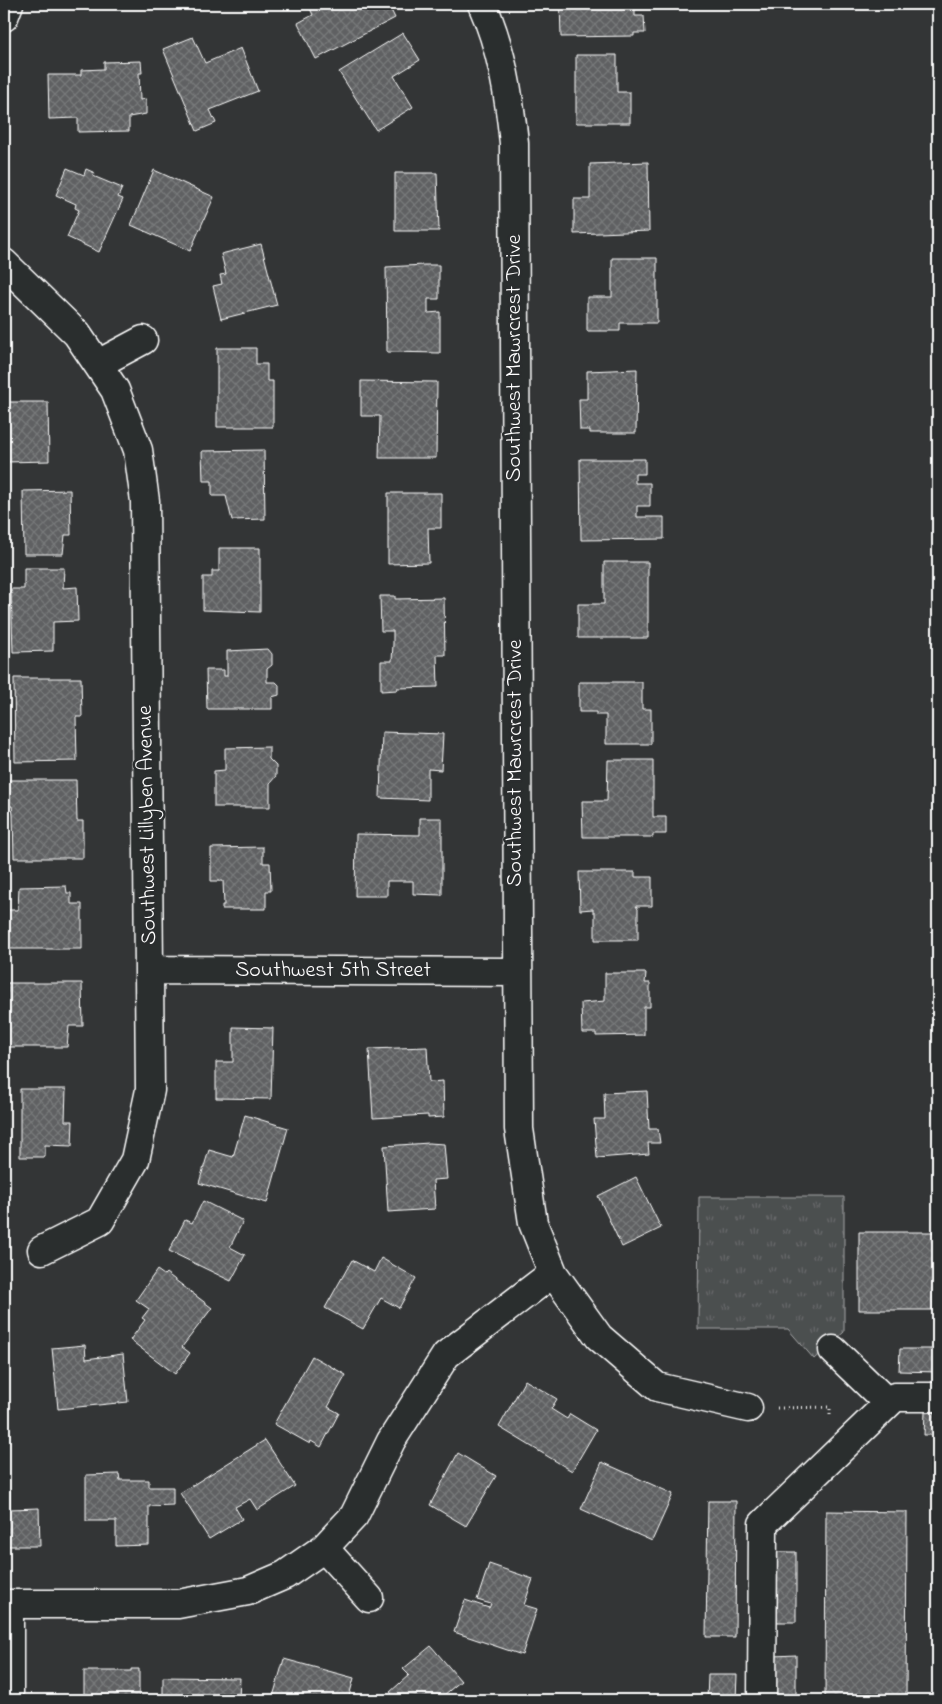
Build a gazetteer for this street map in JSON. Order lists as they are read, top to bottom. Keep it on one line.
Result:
{"streets":{"street":["Southwest Mawrcrest Drive","Southwest Lillyben Avenue","Southwest 5th Street"]},"crossings":[["Southwest Mawrcrest Drive","Southwest 5th Street"],["Southwest Lillyben Avenue","Southwest 5th Street"]]}
